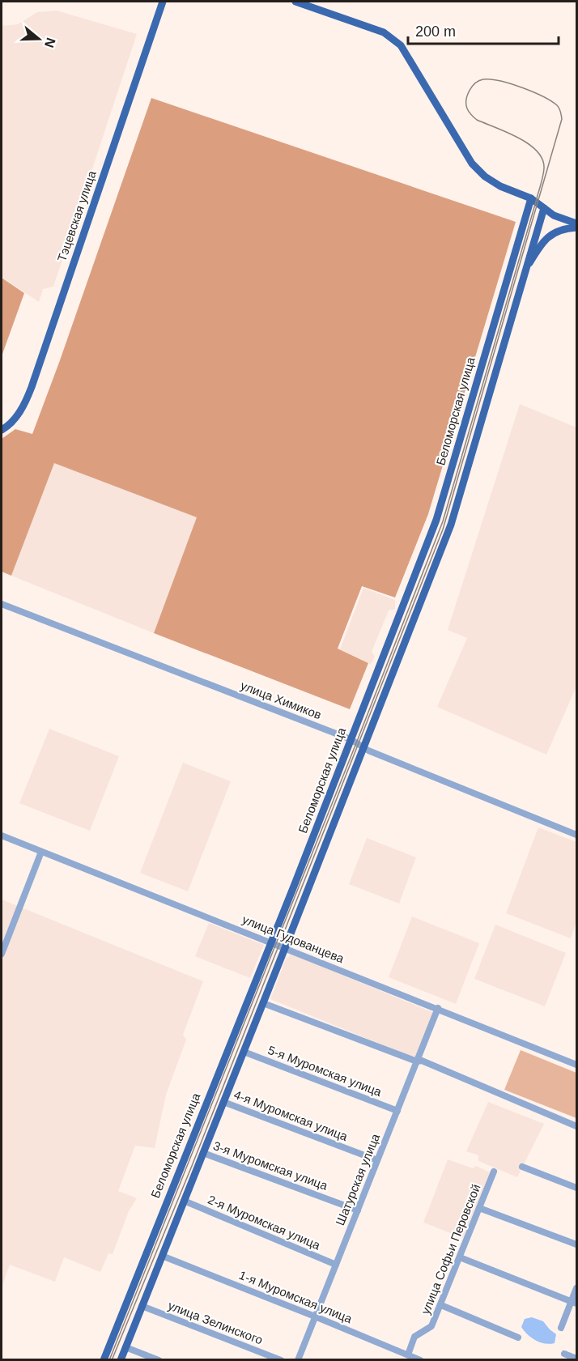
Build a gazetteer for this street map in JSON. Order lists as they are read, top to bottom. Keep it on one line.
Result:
{"streets":{"main road":["Тэцевская улица","Беломорская улица"],"street":["улица Химиков","улица Гудованцева","5-я Муромская улица","4-я Муромская улица","3-я Муромская улица","Шатурская улица","2-я Муромская улица","улица Софьи Перовской","1-я Муромская улица","улица Зелинского"]},"crossings":[["Беломорская улица","улица Химиков"],["Беломорская улица","улица Гудованцева"],["улица Гудованцева","Шатурская улица"],["5-я Муромская улица","Шатурская улица"],["4-я Муромская улица","Шатурская улица"],["3-я Муромская улица","Шатурская улица"],["Шатурская улица","2-я Муромская улица"],["Шатурская улица","1-я Муромская улица"],["улица Софьи Перовской","1-я Муромская улица"]],"scale_bar":"200 m","north":"right"}
